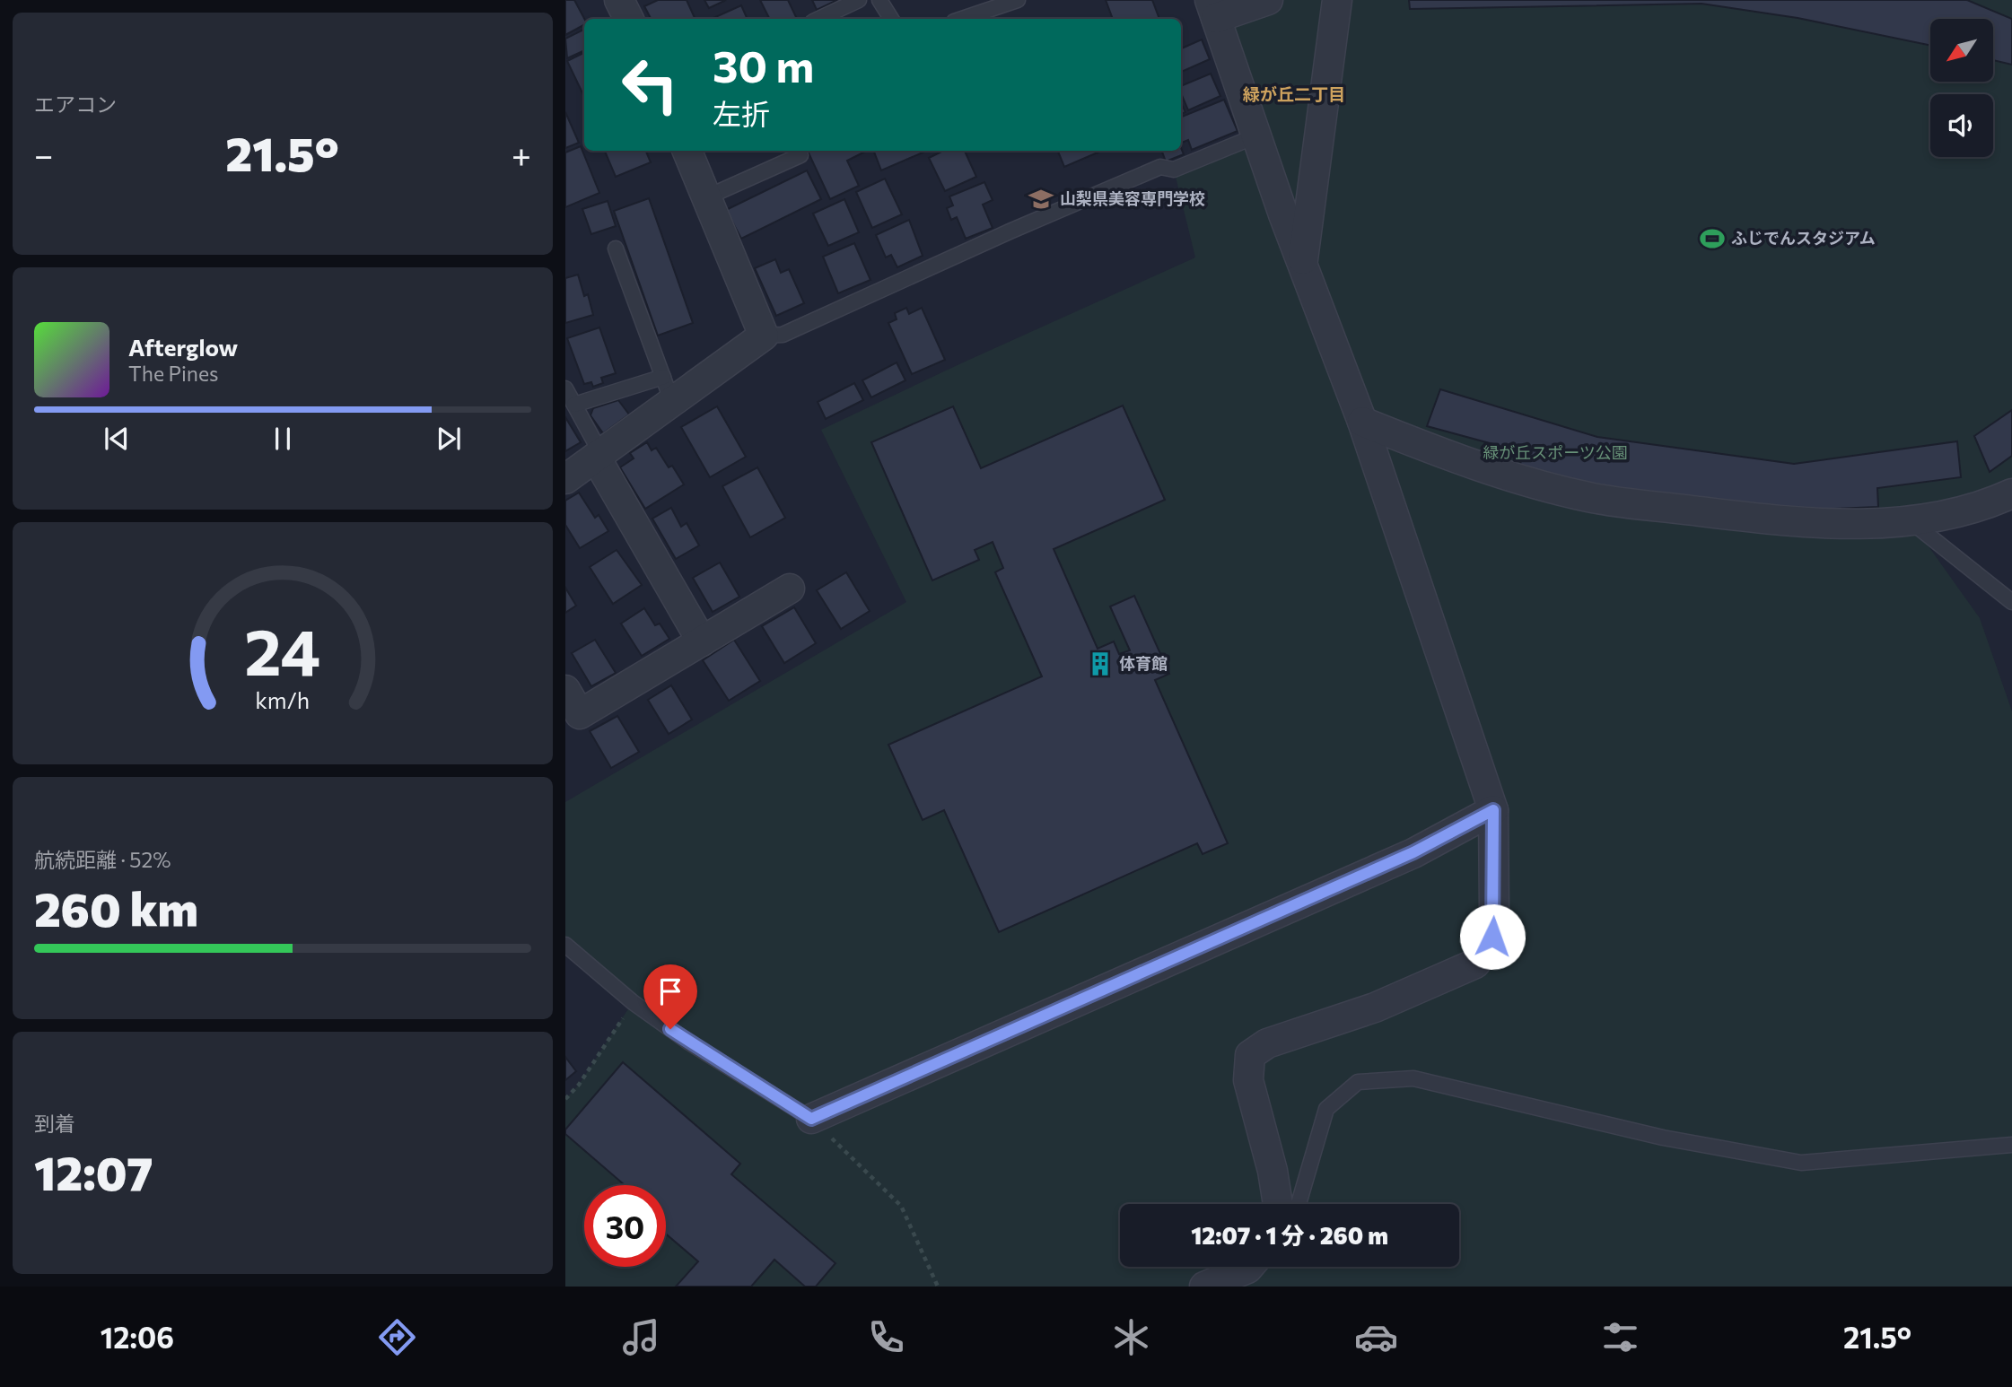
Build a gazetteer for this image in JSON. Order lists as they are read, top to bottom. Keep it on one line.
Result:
{"districts":["緑が丘二丁目"],"parks":["緑が丘スポーツ公園"],"places":{"school or university":["山梨県美容専門学校"],"sports":["ふじでんスタジアム"],"building":["体育館"]},"north":"bottom left","page":{"tile":["エアコン",["航続距離 · 52%","260 km"],["到着","12:07"]],"turn":["30 m","左折"],"heat":["−","21.5°","+"],"song":["Afterglow","The Pines"],"limit":"30","trip":"12:07 · 1 分 · 260 m","tabs":["12:06","21.5°"],"gauge":["24","km/h"]}}
